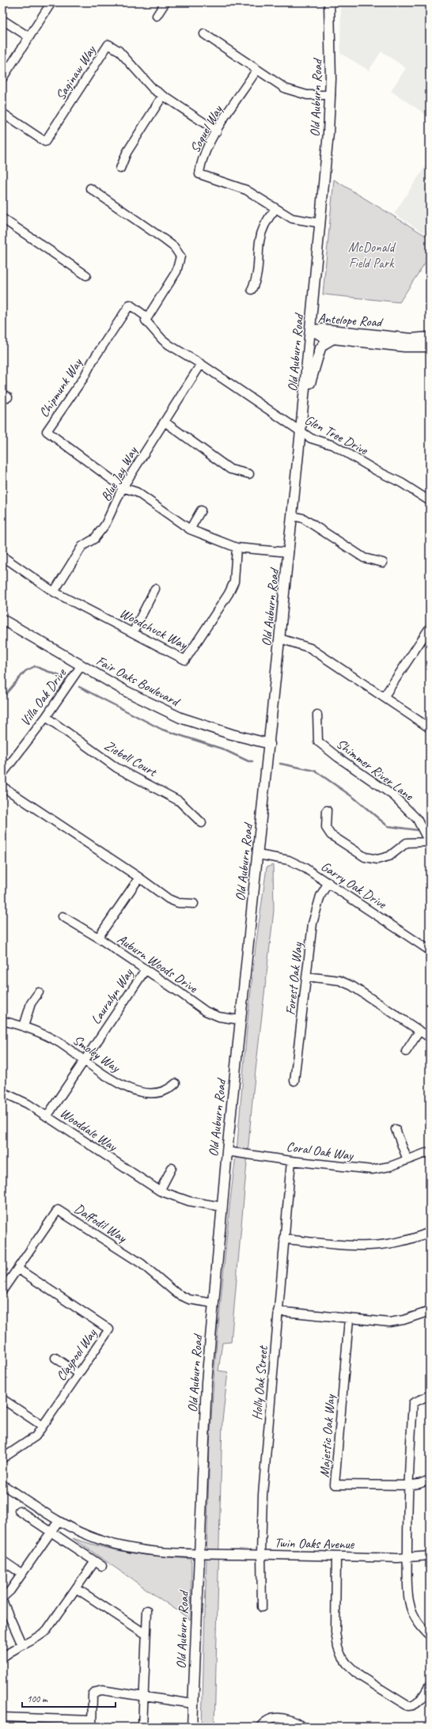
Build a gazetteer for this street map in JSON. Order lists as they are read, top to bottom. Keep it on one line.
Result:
{"streets":{"main road":["Old Auburn Road","Antelope Road","Fair Oaks Boulevard"],"street":["Saginaw Way","Soquel Way","Chipmunk Way","Glen Tree Drive","Blue Jay Way","Woodchuck Way","Villa Oak Drive","Ziebell Court","Shimmer River Lane","Garry Oak Drive","Auburn Woods Drive","Forest Oak Way","Lauralyn Way","Smoley Way","Wooddale Way","Coral Oak Way","Daffodil Way","Claypool Way","Holly Oak Street","Majestic Oak Way","Twin Oaks Avenue"]},"crossings":[["Saginaw Way","Soquel Way"],["Old Auburn Road","Soquel Way"],["Old Auburn Road","Antelope Road"],["Old Auburn Road","Chipmunk Way"],["Old Auburn Road","Glen Tree Drive"],["Old Auburn Road","Fair Oaks Boulevard"],["Old Auburn Road","Garry Oak Drive"],["Old Auburn Road","Auburn Woods Drive"],["Old Auburn Road","Wooddale Way"],["Old Auburn Road","Coral Oak Way"],["Old Auburn Road","Daffodil Way"],["Old Auburn Road","Twin Oaks Avenue"],["Chipmunk Way","Glen Tree Drive"],["Chipmunk Way","Blue Jay Way"],["Chipmunk Way","Woodchuck Way"],["Glen Tree Drive","Blue Jay Way"],["Blue Jay Way","Woodchuck Way"],["Fair Oaks Boulevard","Villa Oak Drive"],["Villa Oak Drive","Ziebell Court"],["Garry Oak Drive","Forest Oak Way"],["Auburn Woods Drive","Lauralyn Way"],["Lauralyn Way","Smoley Way"],["Lauralyn Way","Wooddale Way"],["Coral Oak Way","Holly Oak Street"],["Daffodil Way","Claypool Way"],["Holly Oak Street","Twin Oaks Avenue"]],"parks":["McDonald Field Park"],"scale_bar":"100 m"}
